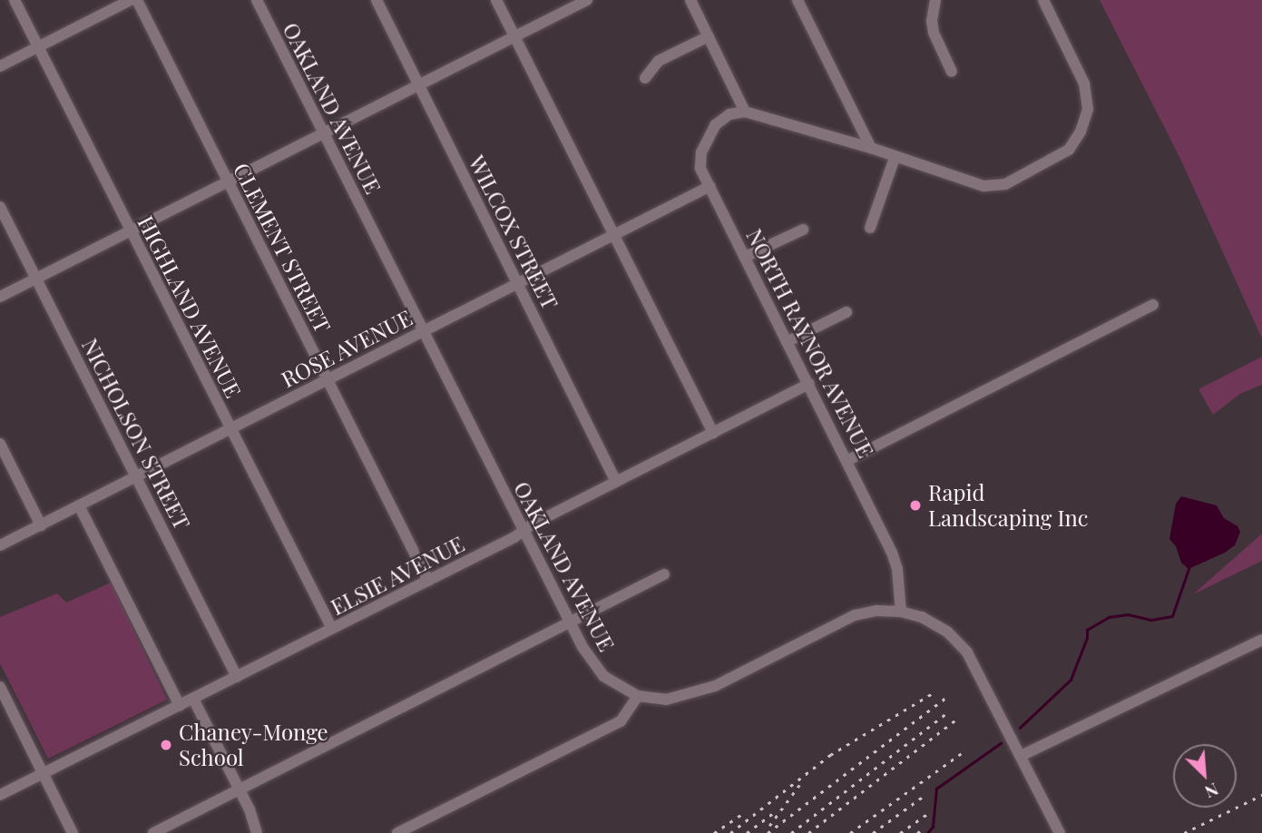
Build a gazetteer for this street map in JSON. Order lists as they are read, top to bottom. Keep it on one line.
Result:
{"streets":{"street":["OAKLAND AVENUE","WILCOX STREET","CLEMENT STREET","HIGHLAND AVENUE","NORTH RAYNOR AVENUE","ROSE AVENUE","NICHOLSON STREET","ELSIE AVENUE"]},"crossings":[["OAKLAND AVENUE","NORTH RAYNOR AVENUE"],["OAKLAND AVENUE","ROSE AVENUE"],["OAKLAND AVENUE","ELSIE AVENUE"],["WILCOX STREET","ROSE AVENUE"],["WILCOX STREET","ELSIE AVENUE"],["CLEMENT STREET","ROSE AVENUE"],["CLEMENT STREET","ELSIE AVENUE"],["HIGHLAND AVENUE","ROSE AVENUE"],["HIGHLAND AVENUE","ELSIE AVENUE"],["NORTH RAYNOR AVENUE","ROSE AVENUE"],["NORTH RAYNOR AVENUE","ELSIE AVENUE"],["ROSE AVENUE","NICHOLSON STREET"],["NICHOLSON STREET","ELSIE AVENUE"]],"places":["Rapid Landscaping Inc","Chaney-Monge School"],"north":"bottom right"}
